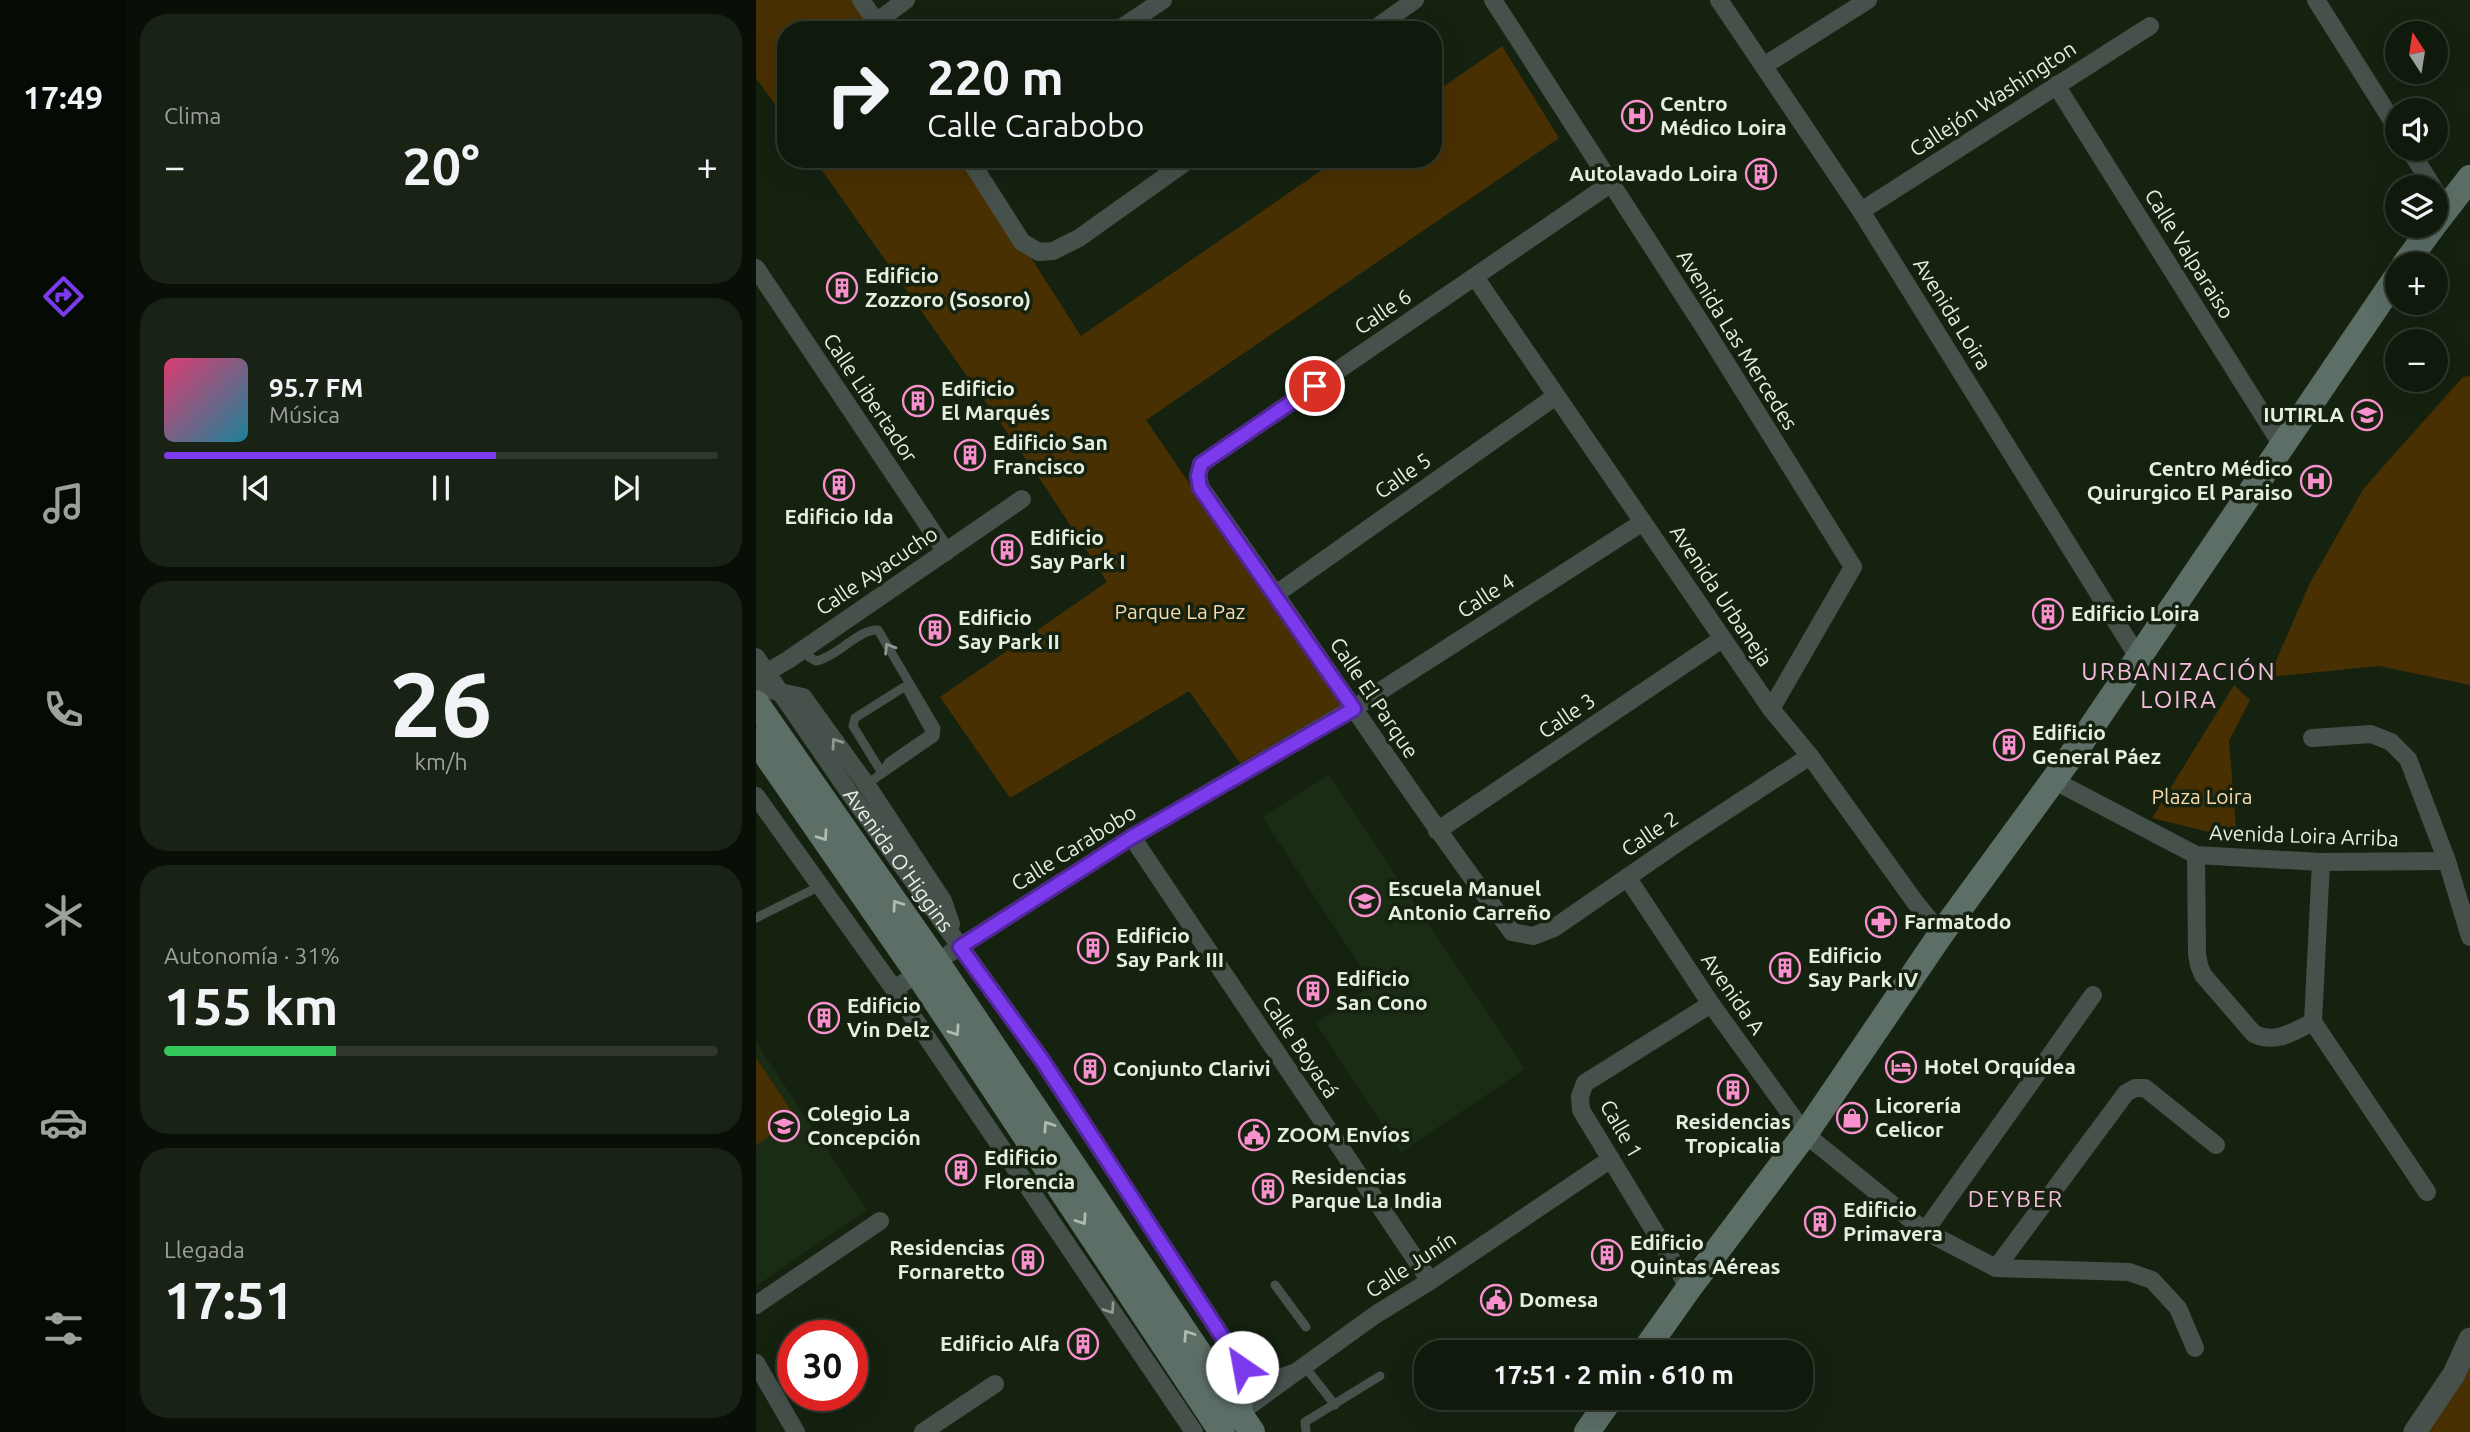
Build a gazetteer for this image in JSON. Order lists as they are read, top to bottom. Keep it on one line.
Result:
{"streets":{"main road":["Avenida O'Higgins"],"street":["Callejón Washington","Calle Valparaiso","Calle 6","Avenida Loira","Avenida Las Mercedes","Calle Libertador","Calle 5","Calle Ayacucho","Calle 4","Avenida Urbaneja","Calle El Parque","Calle 3","Calle 2","Avenida Loira Arriba","Calle Carabobo","Avenida A","Calle Boyacá","Calle 1","Calle Junín"]},"crossings":[["Callejón Washington","Calle Valparaiso"],["Callejón Washington","Avenida Loira"],["Calle 6","Avenida Las Mercedes"],["Calle 6","Avenida Urbaneja"],["Calle 6","Calle El Parque"],["Avenida Las Mercedes","Avenida Urbaneja"],["Calle Libertador","Calle Ayacucho"],["Calle 5","Avenida Urbaneja"],["Calle 5","Calle El Parque"],["Calle Ayacucho","Avenida O'Higgins"],["Calle 4","Avenida Urbaneja"],["Calle 4","Calle El Parque"],["Calle 4","Calle Carabobo"],["Avenida Urbaneja","Calle 3"],["Avenida Urbaneja","Calle 2"],["Calle El Parque","Calle 3"],["Calle El Parque","Calle 2"],["Calle El Parque","Calle Carabobo"],["Calle 2","Avenida A"],["Calle Carabobo","Avenida O'Higgins"],["Calle Carabobo","Calle Boyacá"],["Avenida O'Higgins","Calle Junín"],["Avenida A","Calle 1"],["Calle Boyacá","Calle Junín"],["Calle 1","Calle Junín"]],"districts":["URBANIZACIÓN LOIRA","DEYBER"],"parks":["Parque La Paz","Plaza Loira"],"places":{"hospital":["Centro Médico Loira","Centro Médico Quirurgico El Paraiso"],"building":["Autolavado Loira","Edificio Zozzoro (Sosoro)","Edificio El Marqués","Edificio San Francisco","Edificio Ida","Edificio Say Park I","Edificio Loira","Edificio Say Park II","Edificio General Páez","Edificio Say Park III","Edificio Say Park IV","Edificio San Cono","Edificio Vin Delz","Conjunto Clarivi","Residencias Tropicalia","Edificio Florencia","Residencias Parque La India","Edificio Primavera","Edificio Quintas Aéreas","Residencias Fornaretto","Edificio Alfa"],"school or university":["IUTIRLA","Escuela Manuel Antonio Carreño","Colegio La Concepción"],"pharmacy":["Farmatodo"],"hotel":["Hotel Orquídea"],"shop":["Licorería Celicor"],"public building":["ZOOM Envíos","Domesa"]},"north":"top","page":{"tabs":"17:49","tile":["Clima",["26","km/h"],["Autonomía · 31%","155 km"],["Llegada","17:51"]],"map_buttons":["+","−"],"turn":["220 m","Calle Carabobo"],"heat":["−","20°","+"],"song":["95.7 FM","Música"],"limit":"30","trip":"17:51 · 2 min · 610 m"}}
